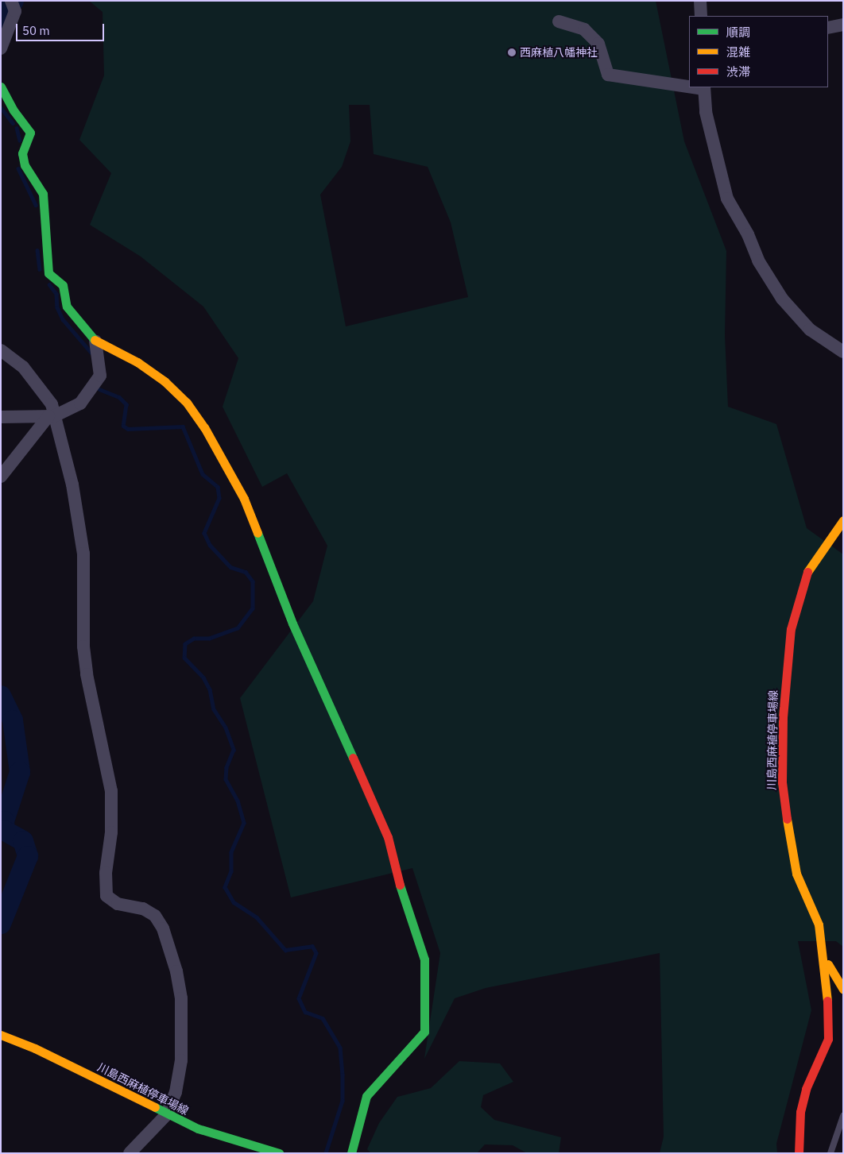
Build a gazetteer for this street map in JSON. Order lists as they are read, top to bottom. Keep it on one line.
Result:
{"streets":{"street":["川島西麻植停車場線"]},"places":["西麻植八幡神社"],"legend":["順調","混雑","渋滞"],"scale_bar":"50 m"}
